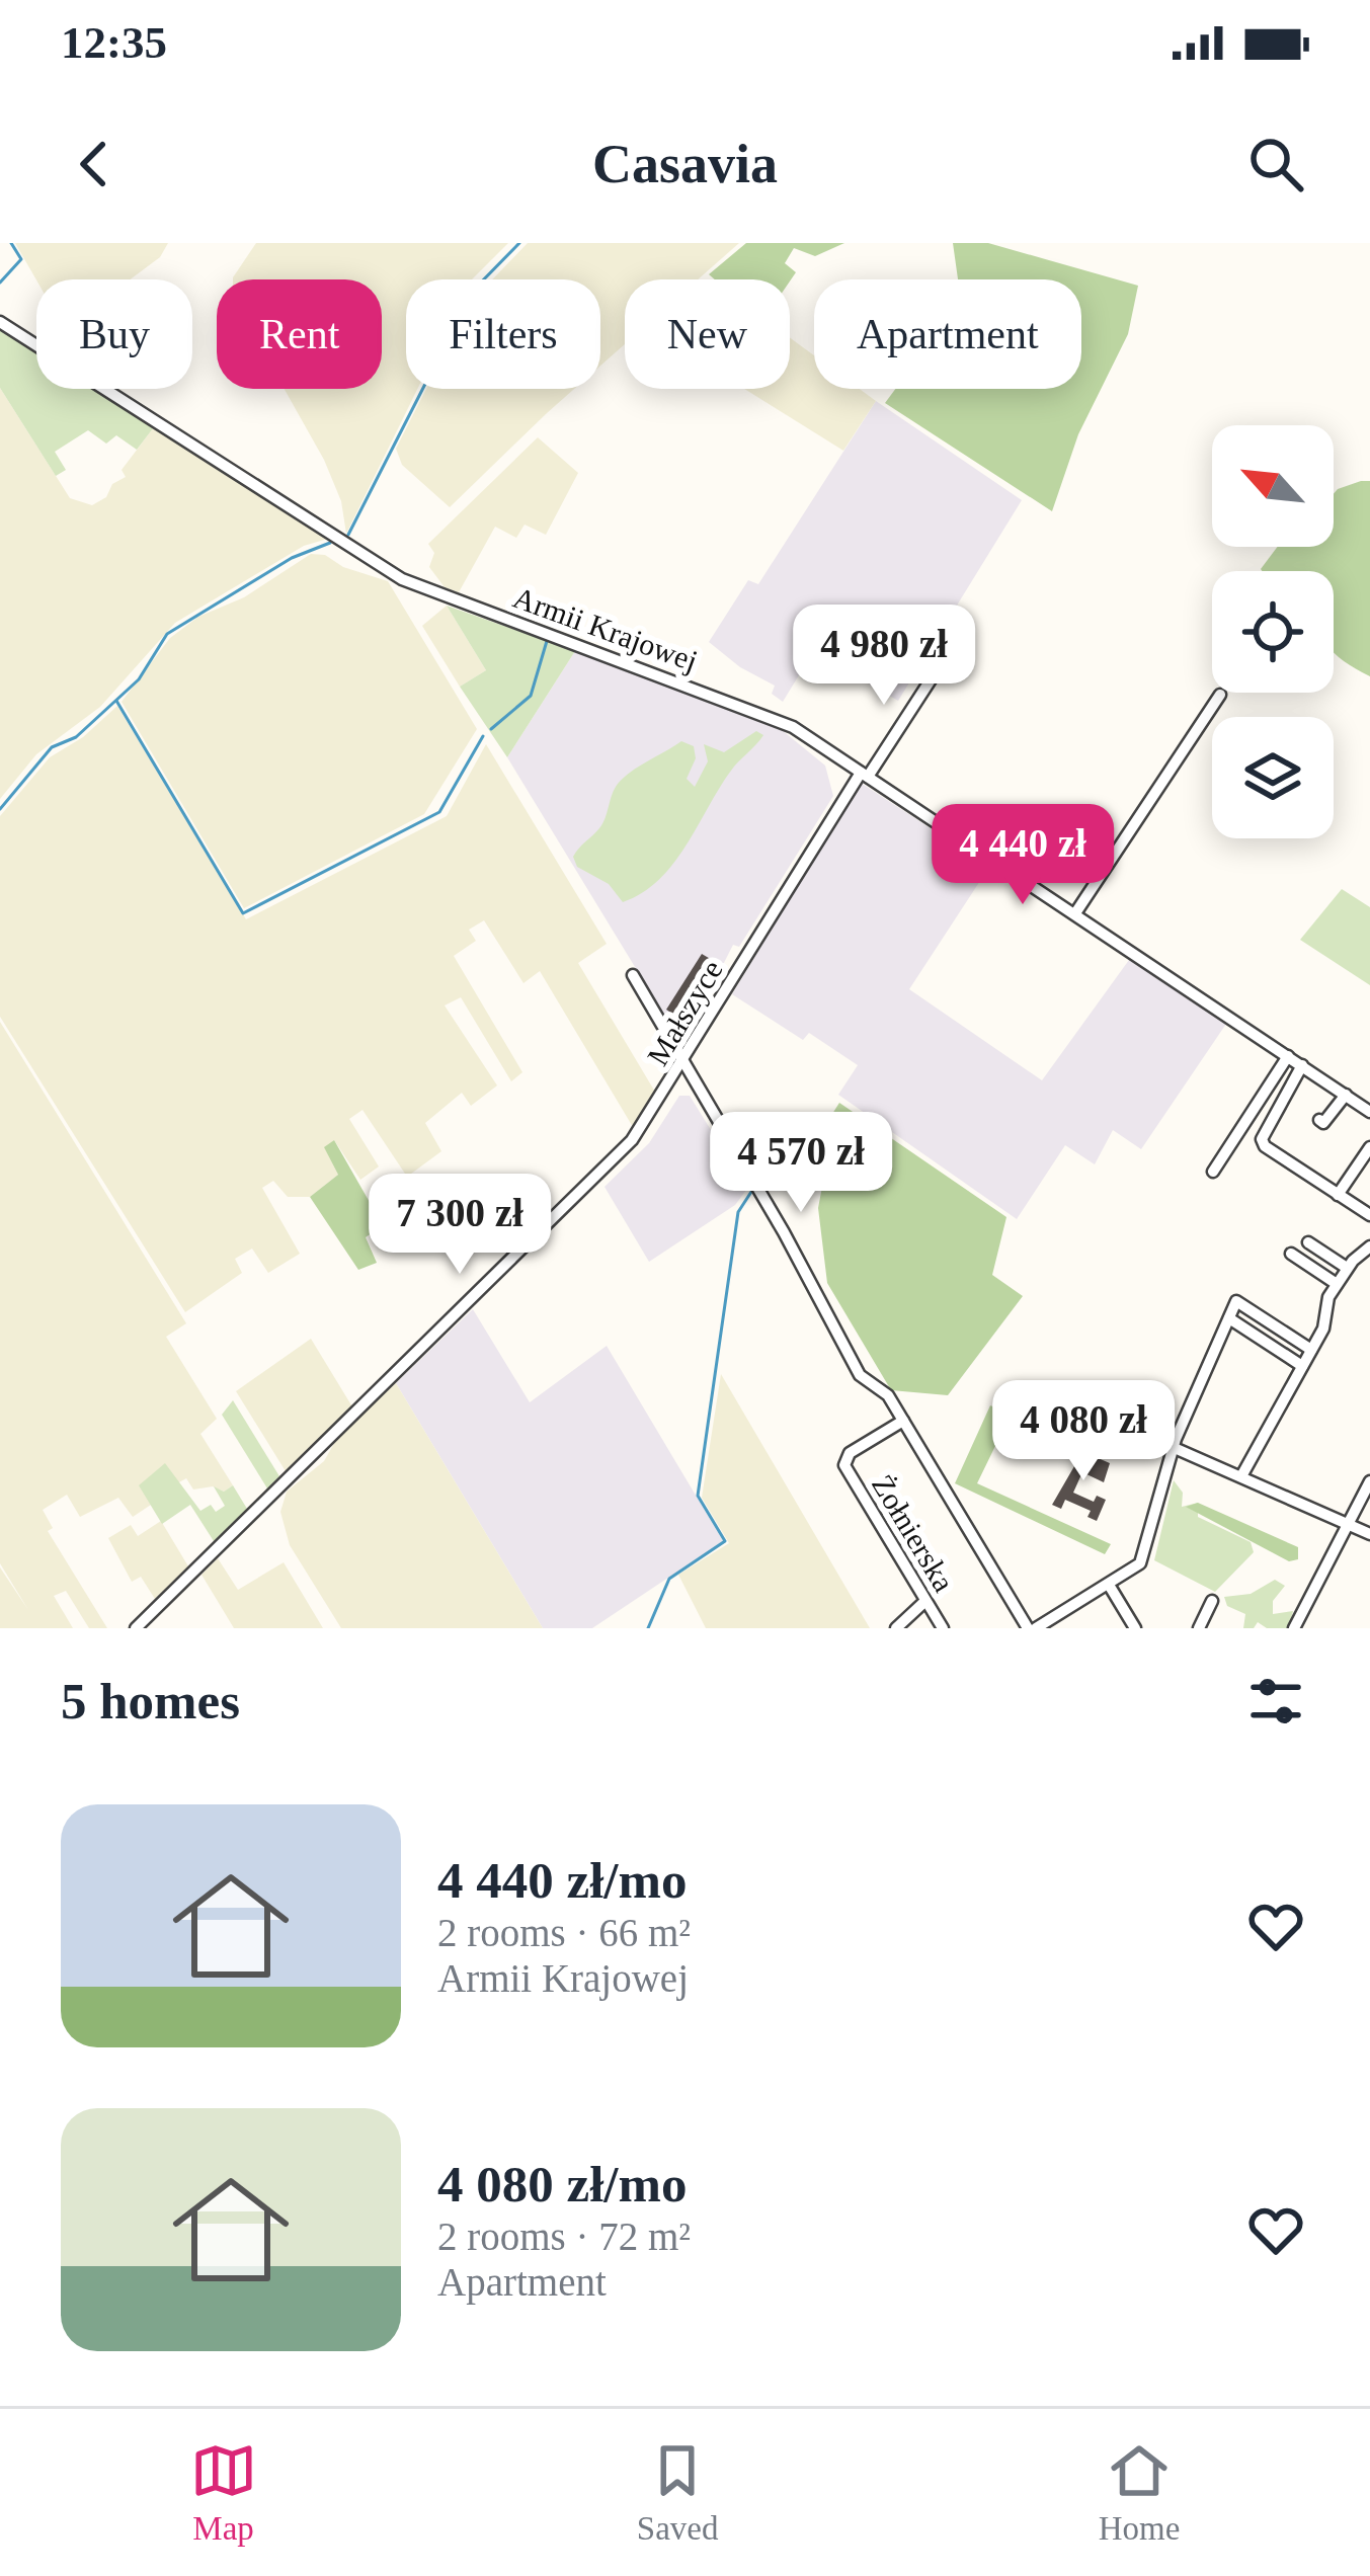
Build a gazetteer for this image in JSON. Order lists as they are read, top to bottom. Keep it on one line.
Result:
{"streets":{"street":["Armii Krajowej","Małszyce","Żołnierska"]},"crossings":[["Armii Krajowej","Małszyce"]],"north":"top left","page":{"status":"12:35","header":"Casavia","chip":["Buy","Rent","Filters","New","Apartment"],"price":["4 980 zł","4 440 zł","4 570 zł","7 300 zł","4 080 zł"],"heading":"5 homes","list":[{"name":"4 440 zł/mo","note":"2 rooms · 66 m² · Armii Krajowej"},{"name":"4 080 zł/mo","note":"2 rooms · 72 m² · Apartment"}],"tabs":["Map","Saved","Home"]}}
